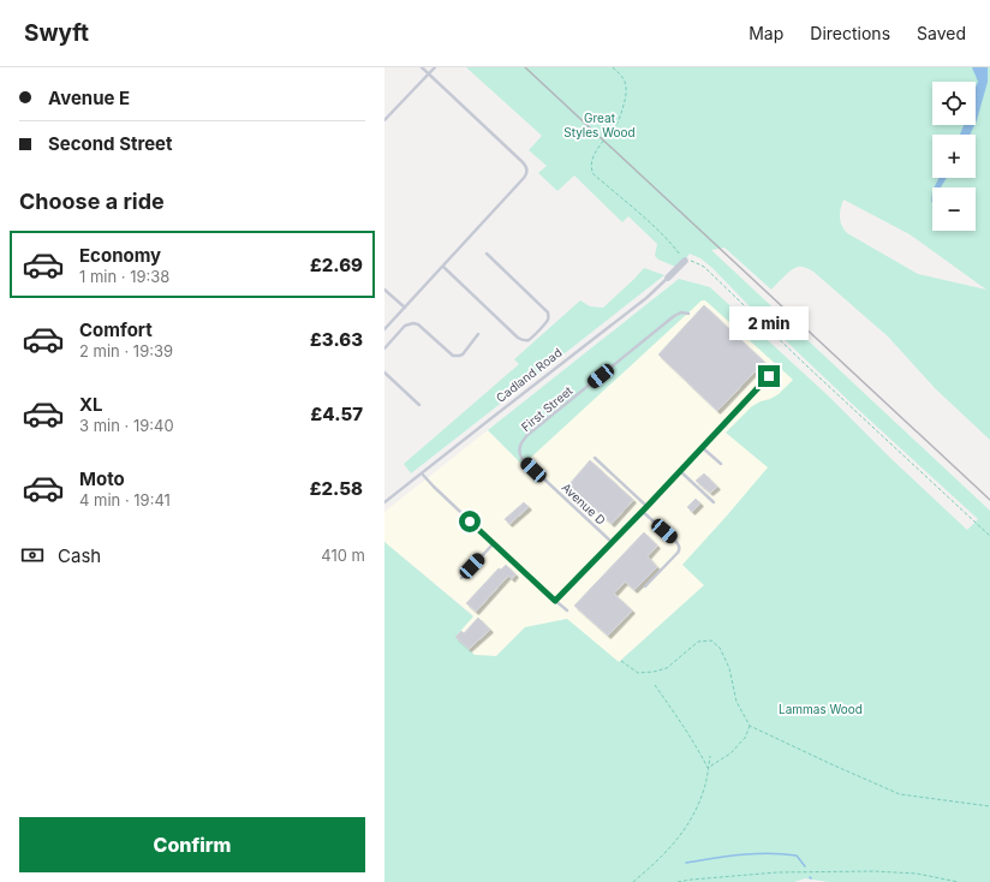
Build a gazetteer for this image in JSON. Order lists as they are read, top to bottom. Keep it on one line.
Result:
{"streets":{"street":["Cadland Road"],"lane":["First Street","Avenue D"]},"crossings":[["First Street","Avenue D"]],"parks":["Great Styles Wood","Lammas Wood"],"page":{"header":"Swyft","nav":["Map","Directions","Saved"],"banner":["Avenue E","Second Street"],"map_buttons":["+","−"],"heading":"Choose a ride","list":[{"name":"Economy","note":"1 min · 19:38","value":"£2.69"},{"name":"Comfort","note":"2 min · 19:39","value":"£3.63"},{"name":"XL","note":"3 min · 19:40","value":"£4.57"},{"name":"Moto","note":"4 min · 19:41","value":"£2.58"}],"bubble":"2 min","pay":["Cash","410 m"],"buttons":"Confirm"}}
